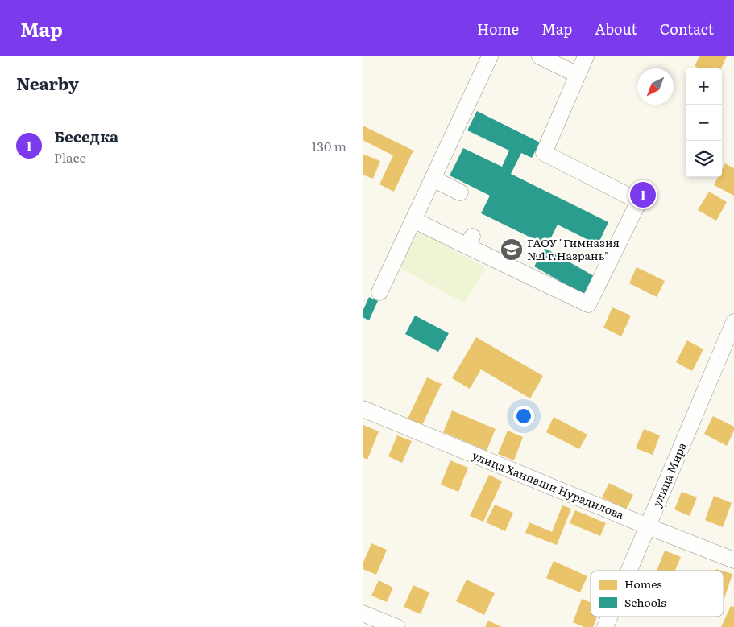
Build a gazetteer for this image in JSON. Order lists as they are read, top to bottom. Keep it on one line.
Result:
{"streets":{"street":["улица Мира","улица Ханпаши Нурадилова"]},"crossings":[["улица Мира","улица Ханпаши Нурадилова"]],"places":{"school or university":["ГАОУ \"Гимназия №1 г.Назрань\""]},"legend":["Homes","Schools"],"north":"bottom left","page":{"header":"Map","nav":["Home","Map","About","Contact"],"heading":"Nearby","map_buttons":["+","−"],"list":[{"mark":"1","name":"Беседка","note":"Place","value":"130 m"}],"pins":"1"}}
